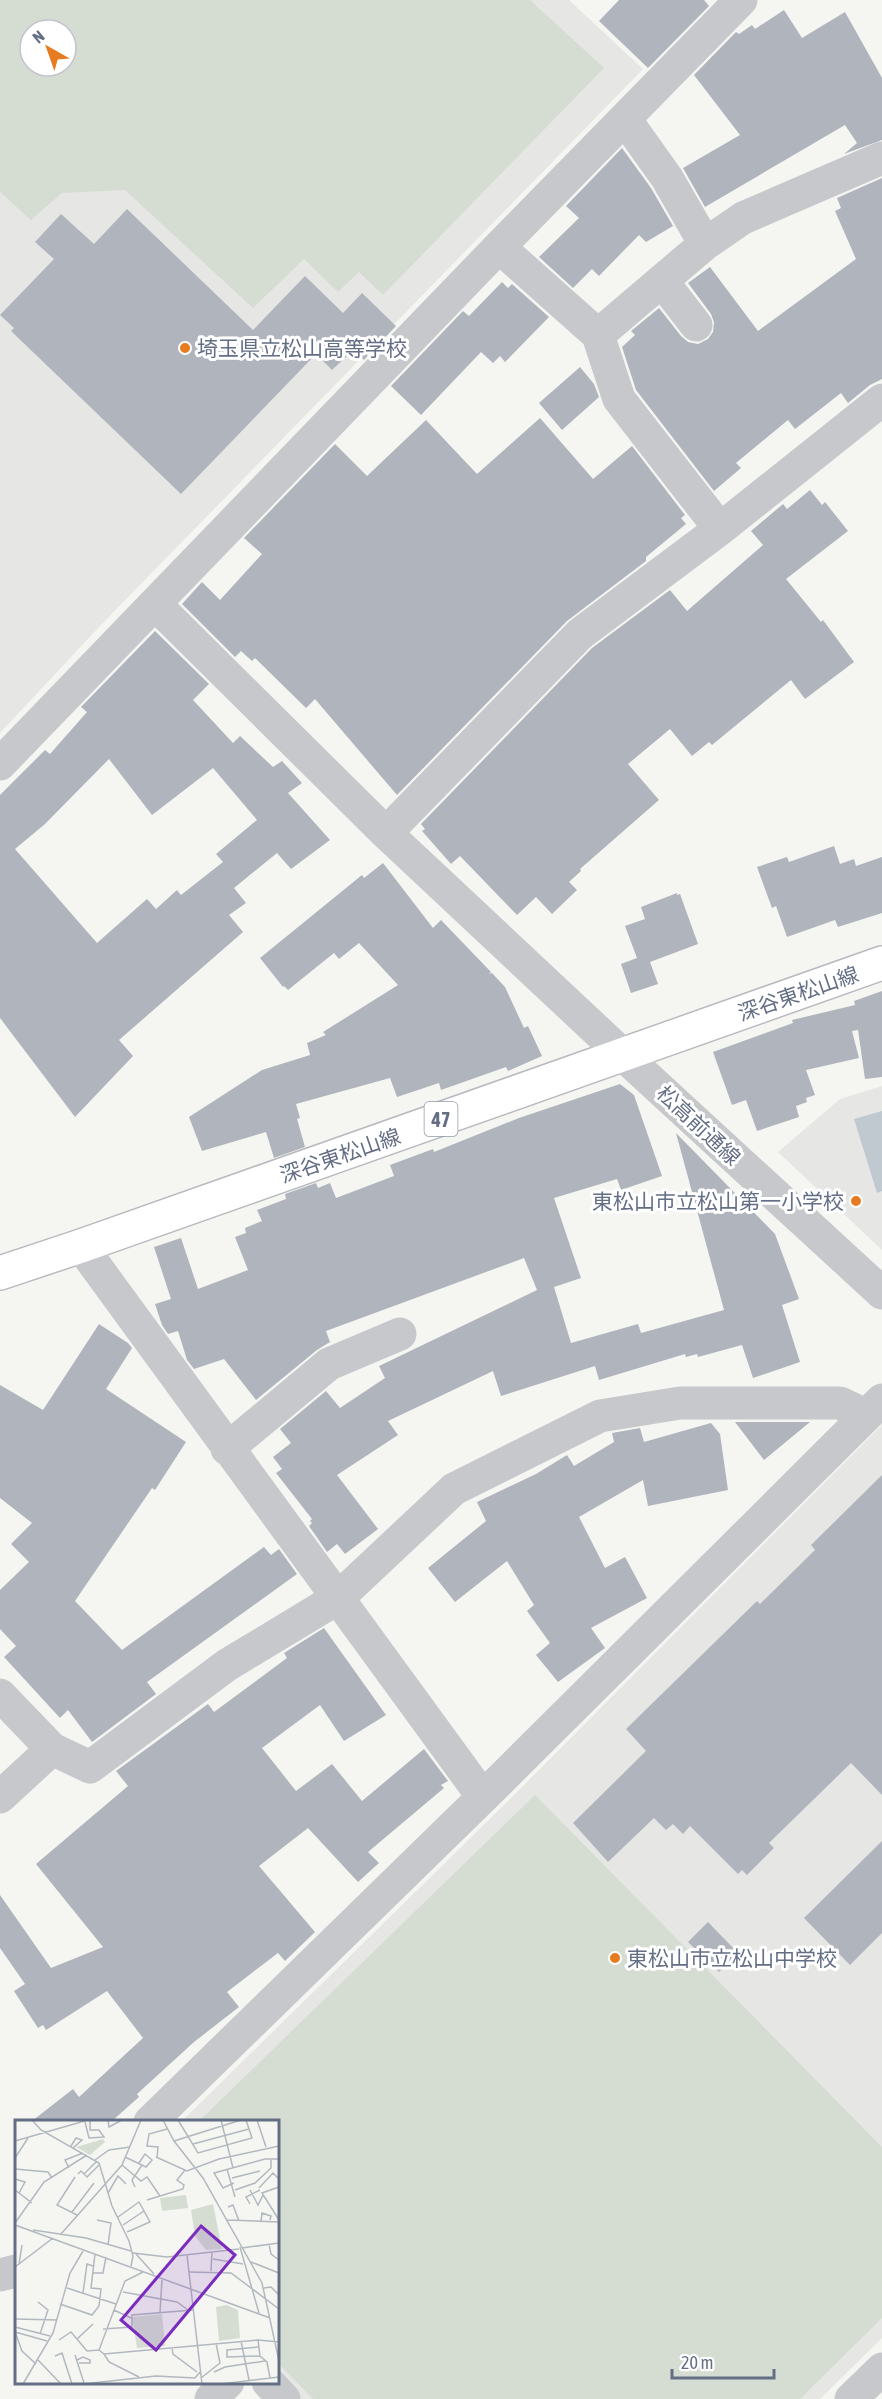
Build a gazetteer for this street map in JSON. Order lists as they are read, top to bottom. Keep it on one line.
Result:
{"streets":{"main road":["深谷東松山線","47"],"street":["松高前通線"]},"crossings":[["深谷東松山線","松高前通線"]],"places":["埼玉県立松山高等学校","東松山市立松山第一小学校","東松山市立松山中学校"],"scale_bar":"20 m","north":"top left"}
